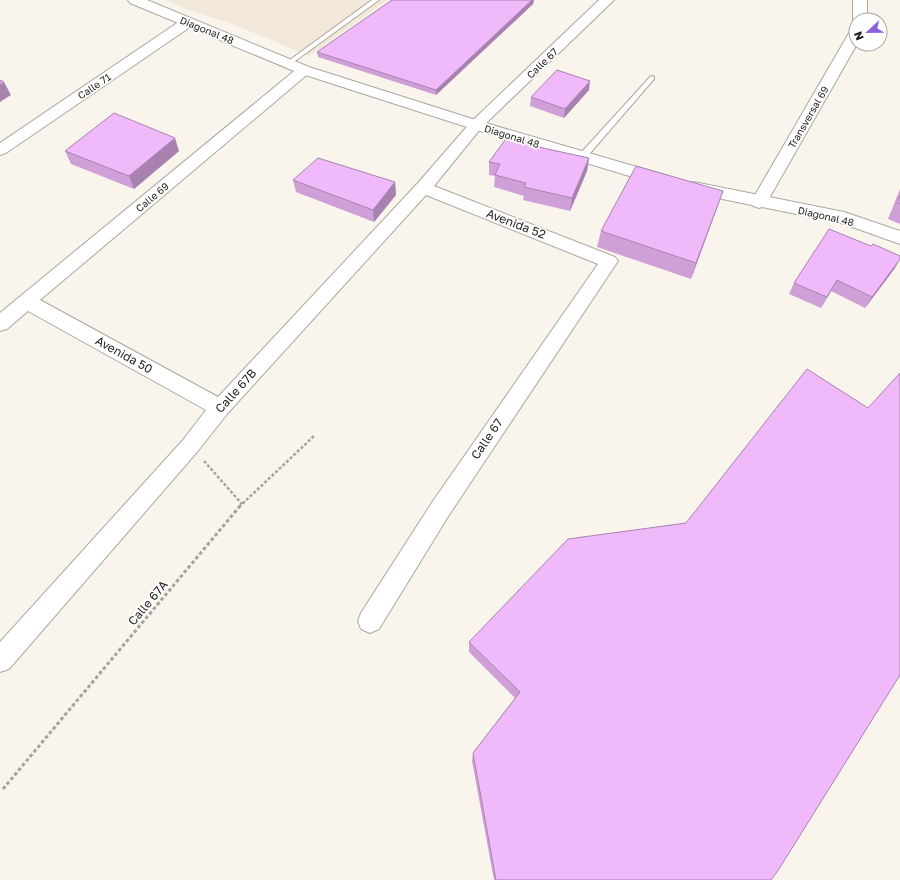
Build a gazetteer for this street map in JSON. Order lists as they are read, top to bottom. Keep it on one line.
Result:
{"streets":{"street":["Diagonal 48","Calle 67","Calle 71","Transversal 69","Calle 69","Avenida 52","Avenida 50","Calle 67B"],"path":["Calle 67A"]},"crossings":[["Diagonal 48","Calle 67"],["Diagonal 48","Calle 71"],["Diagonal 48","Transversal 69"],["Diagonal 48","Calle 69"],["Diagonal 48","Calle 67B"],["Calle 67","Avenida 52"],["Calle 67","Calle 67B"],["Calle 69","Avenida 50"],["Avenida 52","Calle 67B"],["Avenida 50","Calle 67B"]],"north":"left"}
